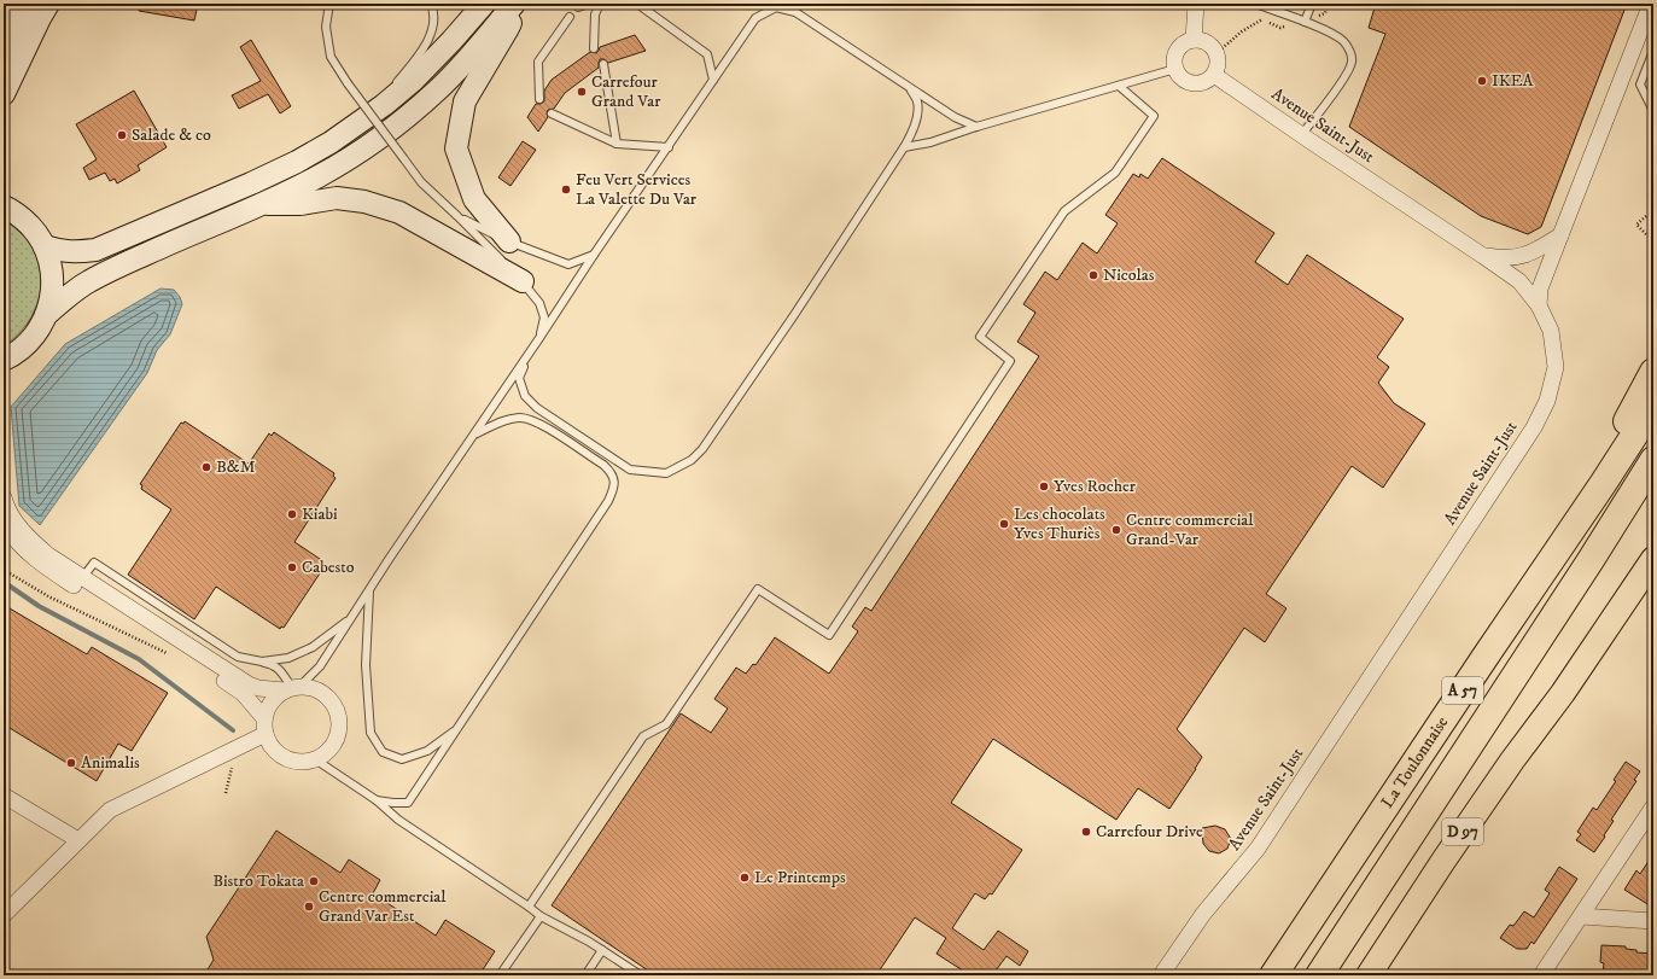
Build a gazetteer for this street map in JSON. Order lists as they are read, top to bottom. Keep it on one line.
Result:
{"streets":{"highway":["A 57","La Toulonnaise"],"main road":["D 97"],"street":["Avenue Saint-Just"]},"places":["IKEA","Carrefour Grand Var","Salade & co","Feu Vert Services La Valette Du Var","Nicolas","B&M","Yves Rocher","Kiabi","Les chocolats Yves Thuriès","Centre commercial Grand-Var","Cabesto","Animalis","Carrefour Drive","Le Printemps","Bistro Tokata","Centre commercial Grand Var Est"]}
